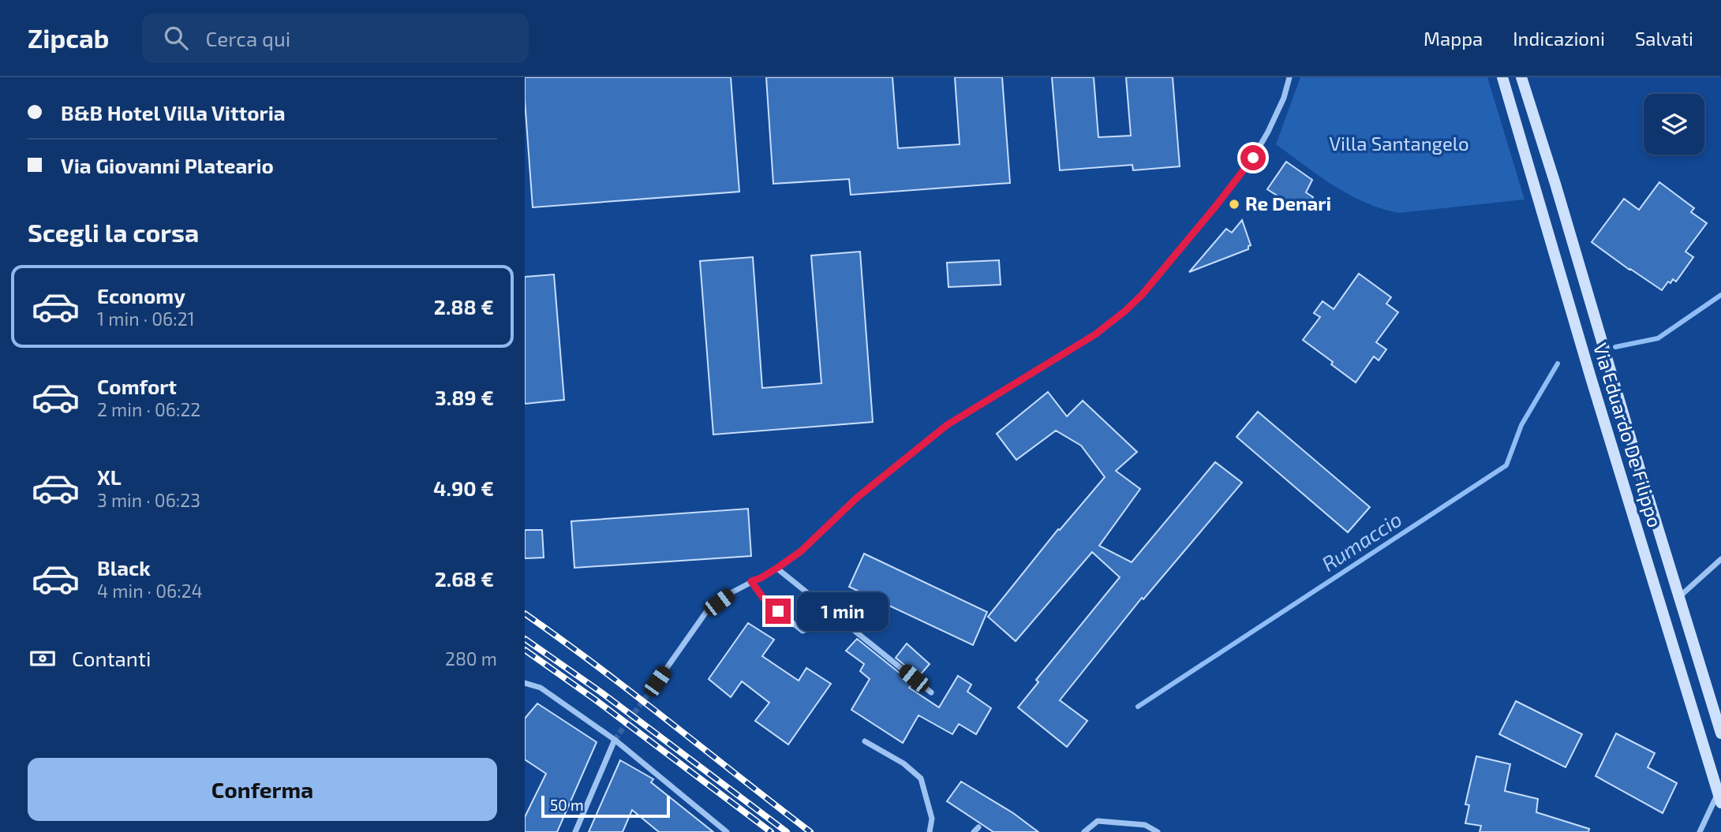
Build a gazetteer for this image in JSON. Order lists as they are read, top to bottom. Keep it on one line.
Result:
{"streets":{"street":["Via Eduardo De Filippo"]},"water":["Rumaccio"],"parks":["Villa Santangelo"],"places":["Re Denari"],"scale_bar":"50 m","page":{"header":"Zipcab","search":"Cerca qui","nav":["Mappa","Indicazioni","Salvati"],"banner":["B&B Hotel Villa Vittoria","Via Giovanni Plateario"],"heading":"Scegli la corsa","list":[{"name":"Economy","note":"1 min · 06:21","value":"2.88 €"},{"name":"Comfort","note":"2 min · 06:22","value":"3.89 €"},{"name":"XL","note":"3 min · 06:23","value":"4.90 €"},{"name":"Black","note":"4 min · 06:24","value":"2.68 €"}],"bubble":"1 min","pay":["Contanti","280 m"],"buttons":"Conferma","scale":"50 m"}}
